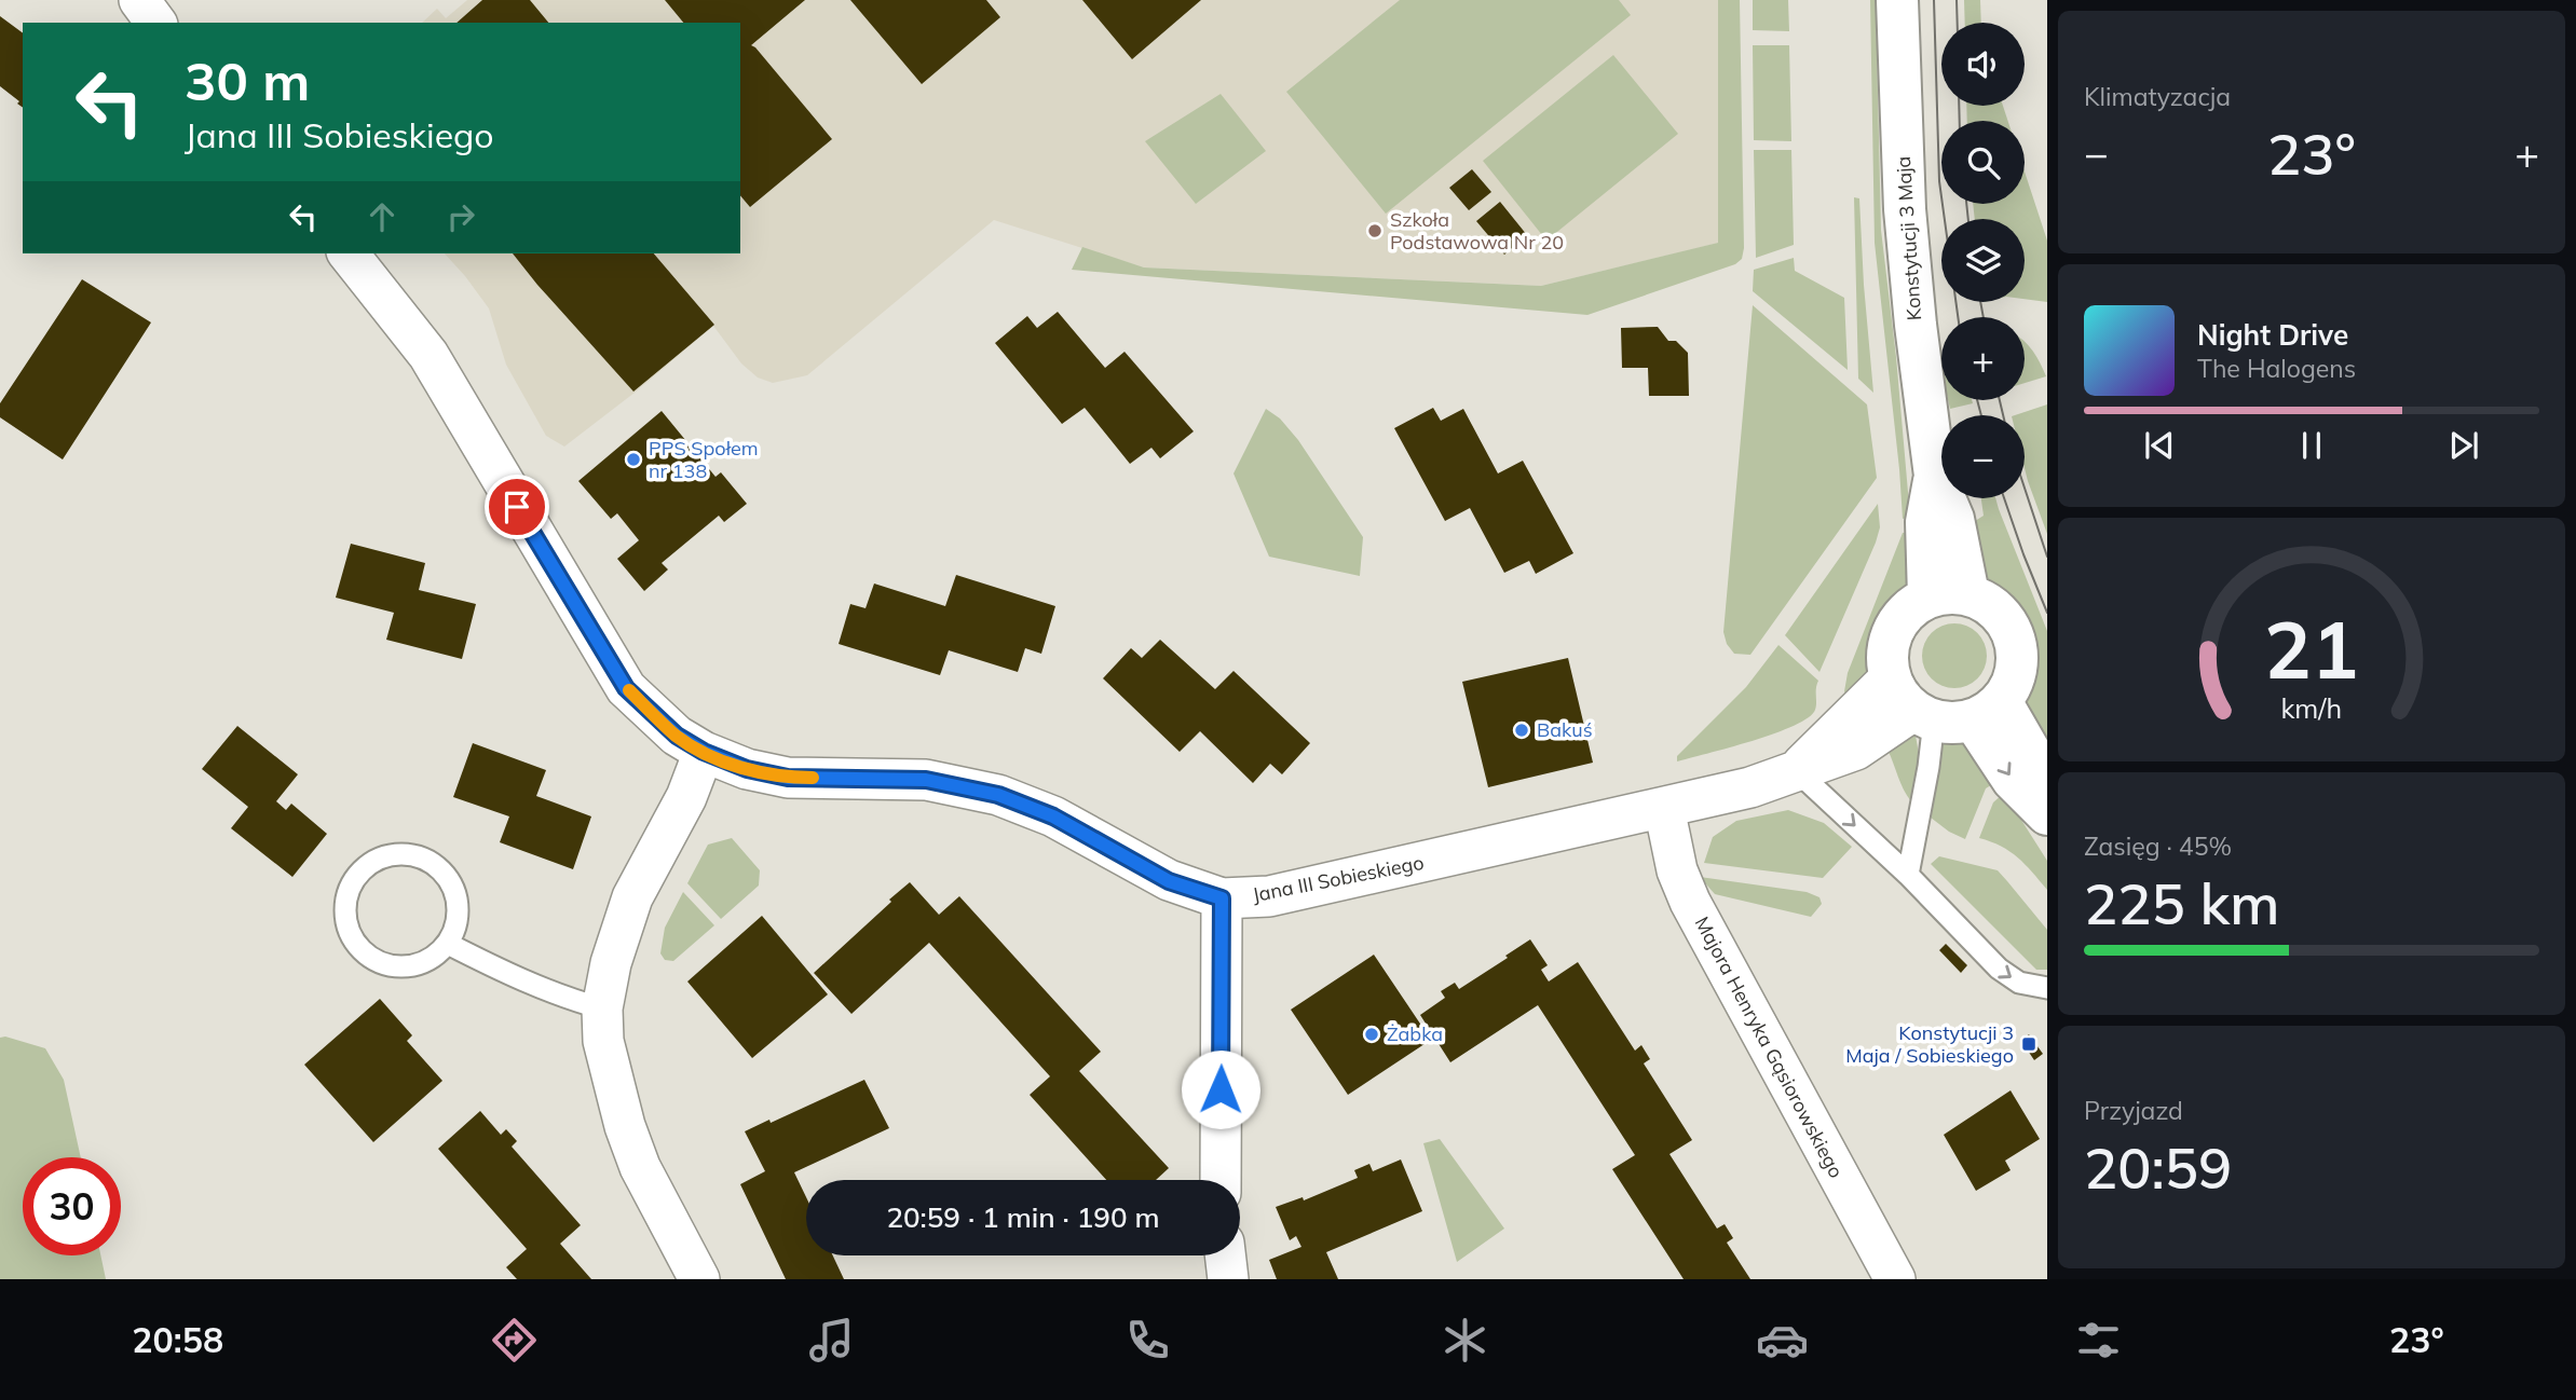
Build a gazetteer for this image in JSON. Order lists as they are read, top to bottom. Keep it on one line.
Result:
{"streets":{"street":["Konstytucji 3 Maja","Jana III Sobieskiego","Majora Henryka Gąsiorowskiego"]},"crossings":[["Konstytucji 3 Maja","Jana III Sobieskiego"],["Jana III Sobieskiego","Majora Henryka Gąsiorowskiego"]],"places":{"other":["Szkoła Podstawowa Nr 20","PPS Społem nr 138","Bakuś","Żabka"],"transit":["Konstytucji 3 Maja / Sobieskiego"]},"page":{"tile":["Klimatyzacja",["Zasięg · 45%","225 km"],["Przyjazd","20:59"]],"map_buttons":["+","−"],"turn":["30 m","Jana III Sobieskiego"],"heat":["−","23°","+"],"song":["Night Drive","The Halogens"],"limit":"30","trip":"20:59 · 1 min · 190 m","tabs":["20:58","23°"],"gauge":["21","km/h"]}}
